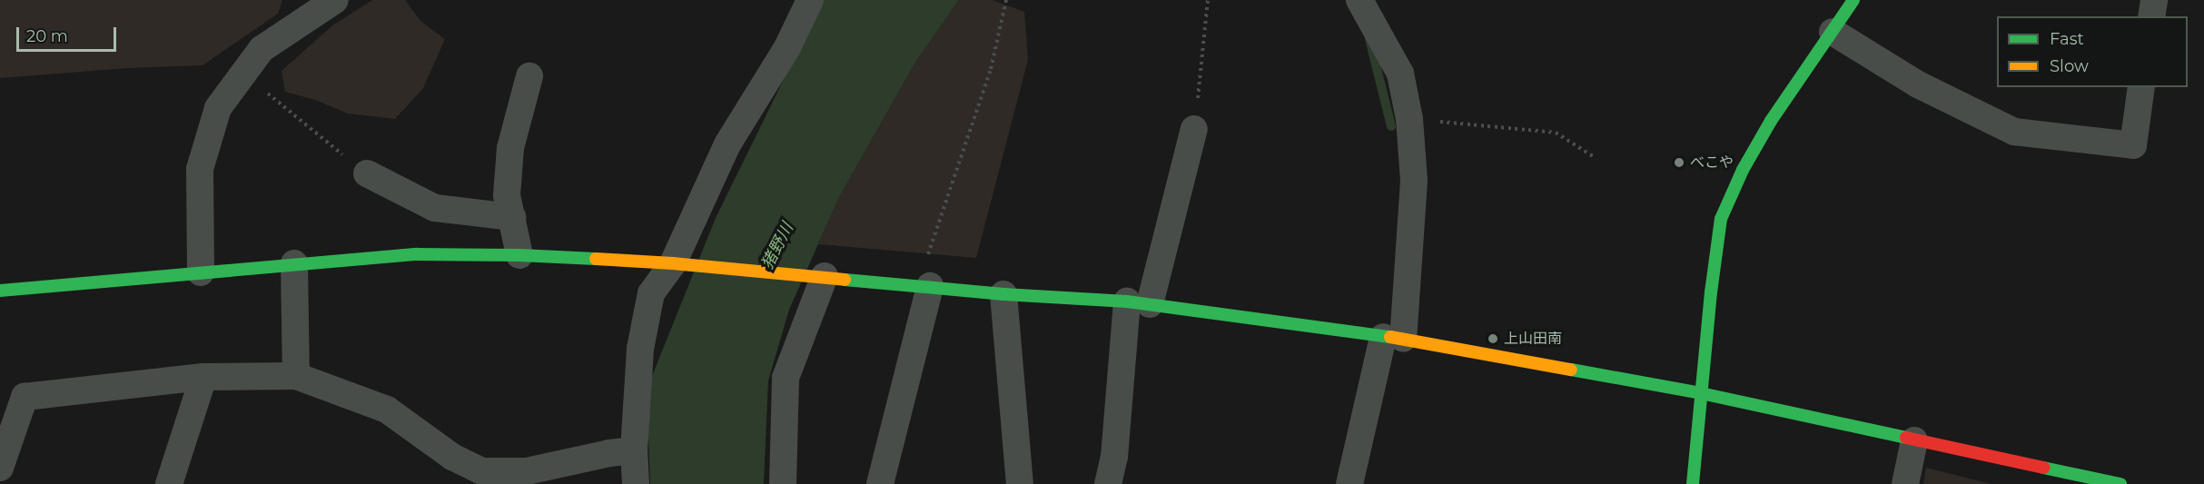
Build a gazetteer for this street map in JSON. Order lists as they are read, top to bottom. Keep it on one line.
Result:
{"water":["猪野川"],"places":["べこや","上山田南"],"legend":["Fast","Slow"],"scale_bar":"20 m"}
